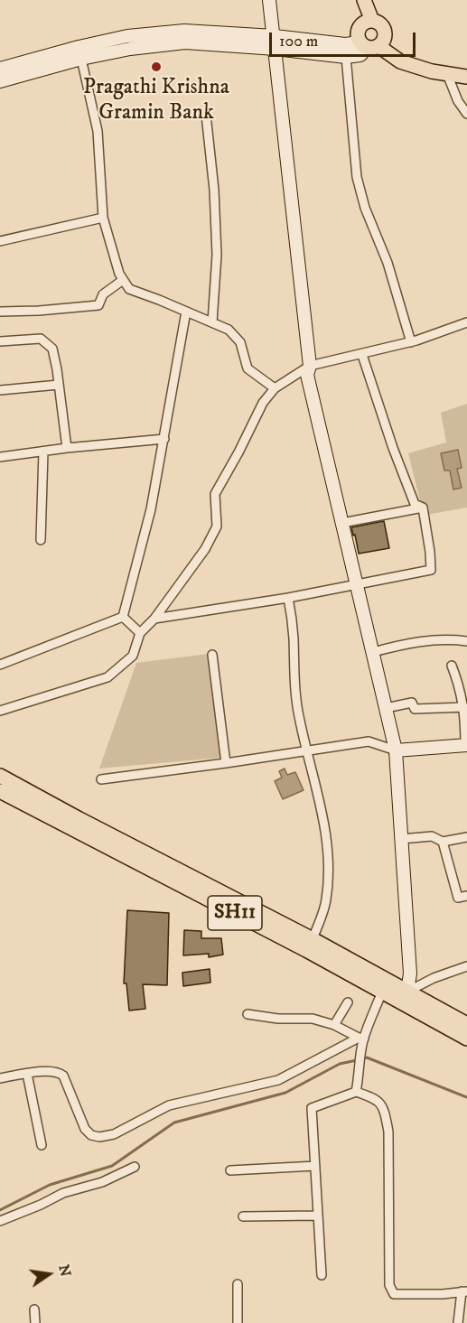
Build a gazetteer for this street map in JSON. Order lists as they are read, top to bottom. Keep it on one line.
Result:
{"streets":{"main road":["SH11"]},"places":["Pragathi Krishna Gramin Bank"],"scale_bar":"100 m","north":"right"}
